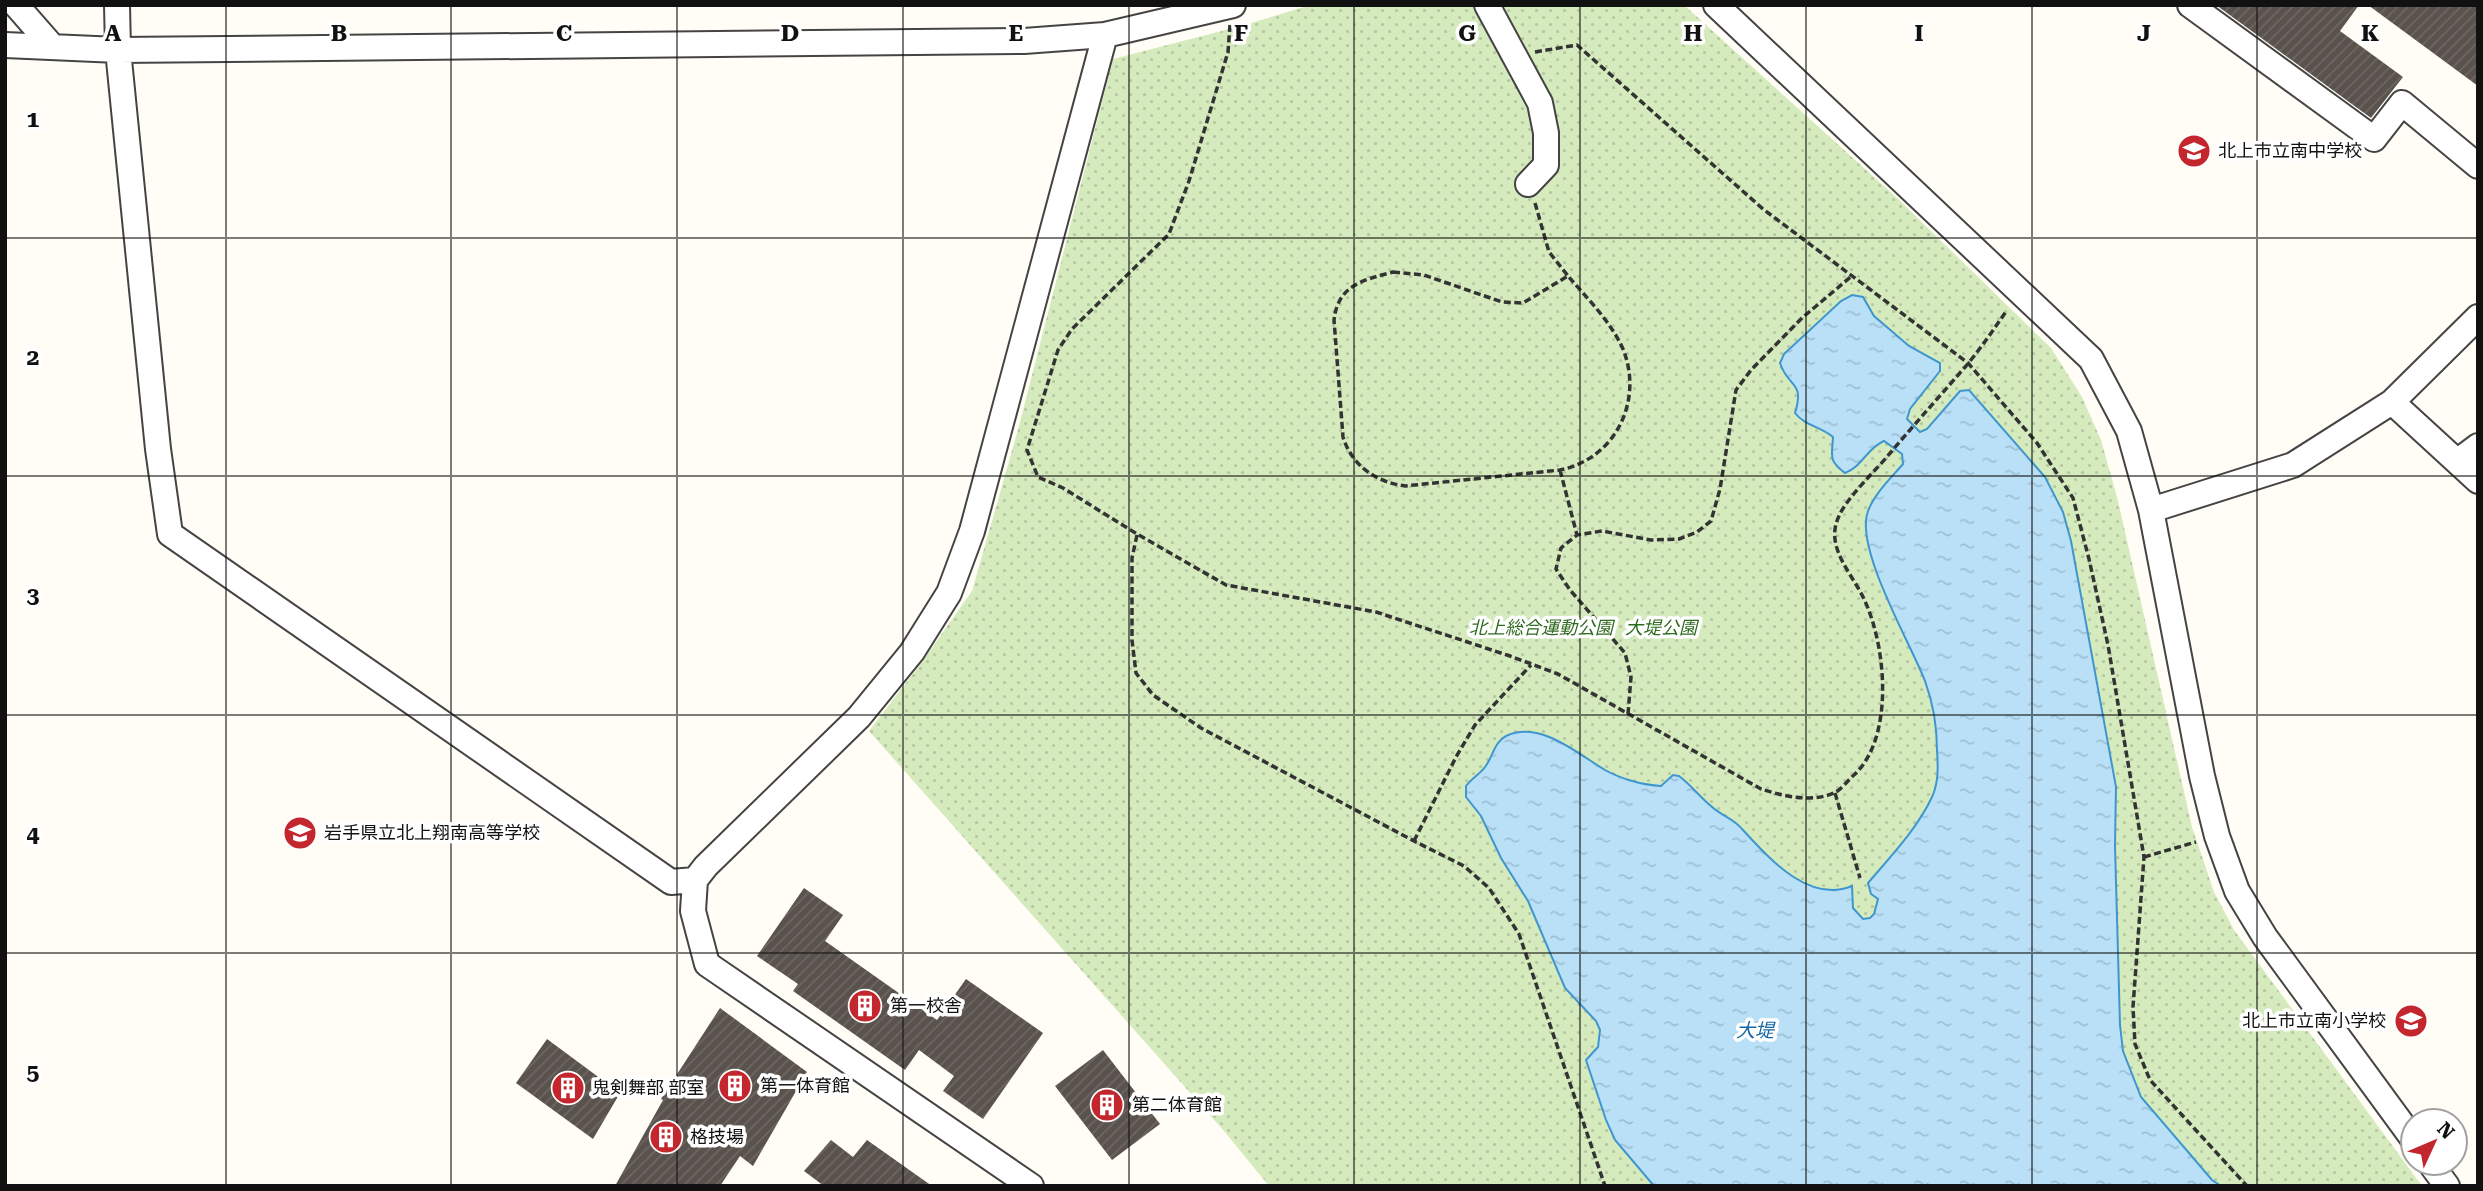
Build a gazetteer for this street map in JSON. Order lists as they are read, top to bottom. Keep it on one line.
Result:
{"water":["大堤"],"parks":["北上総合運動公園","大堤公園"],"places":{"school or university":["北上市立南中学校","岩手県立北上翔南高等学校","北上市立南小学校"],"building":["第一校舎","第一体育館","鬼剣舞部 部室","第二体育館","格技場"]},"north":"top right","grid":{"columns":["A","B","C","D","E","F","G","H","I","J","K"],"rows":["1","2","3","4","5"]}}
